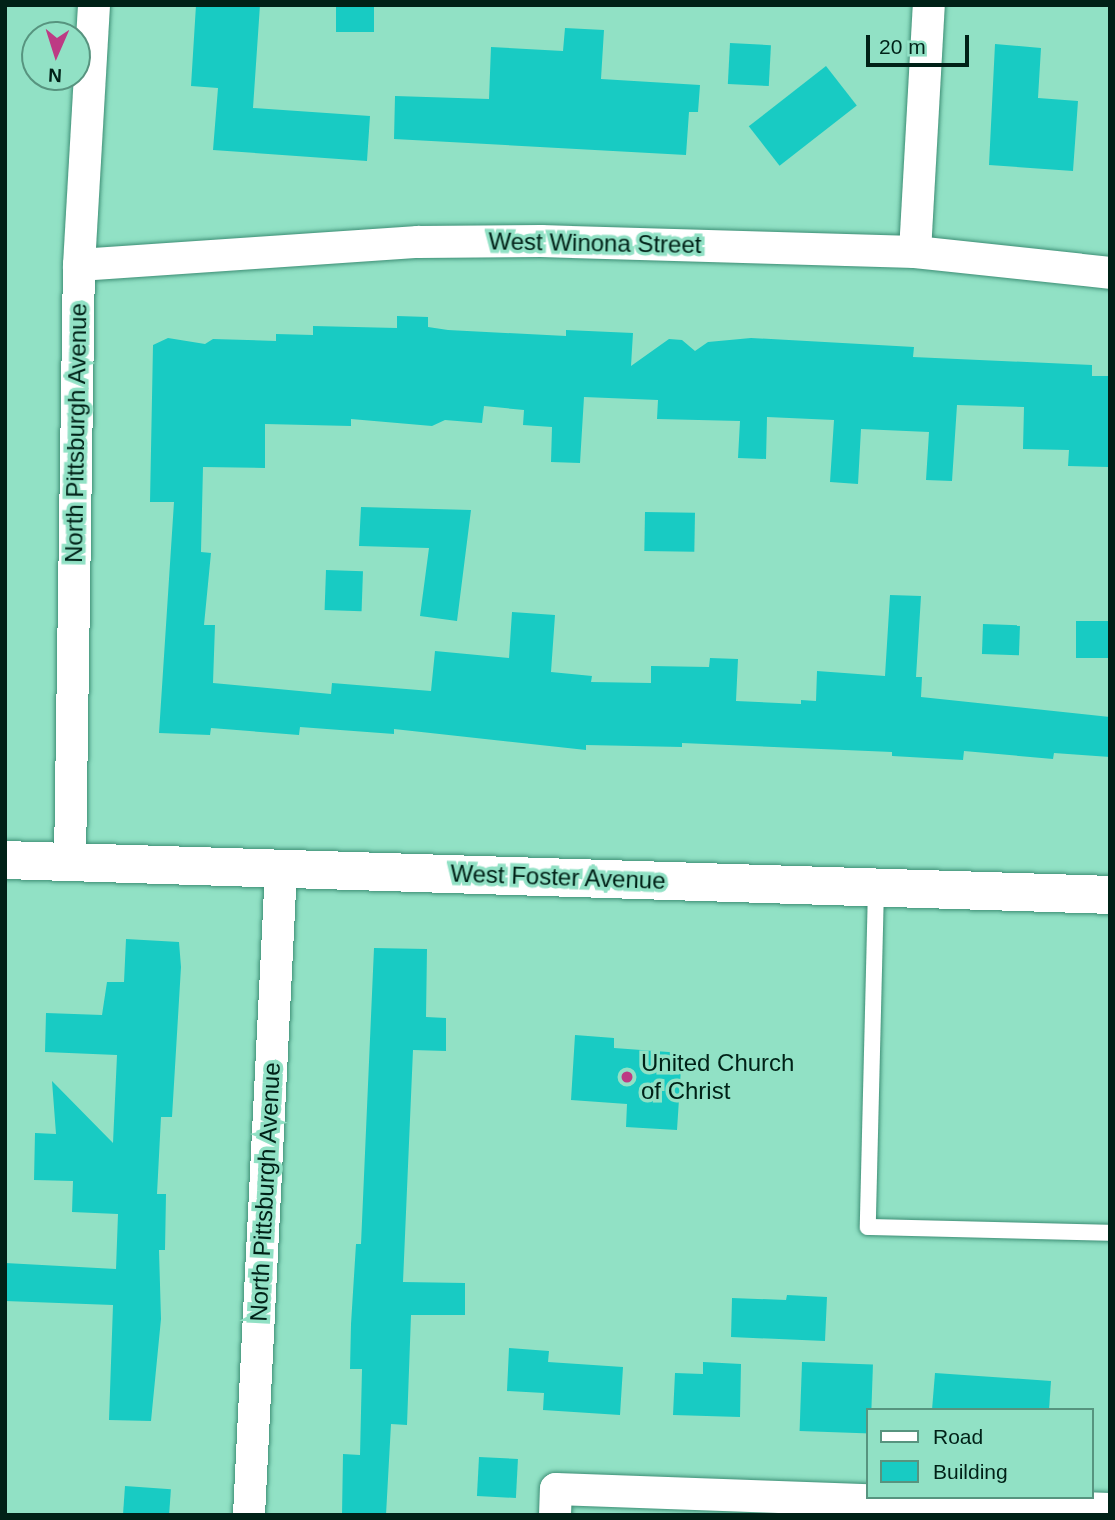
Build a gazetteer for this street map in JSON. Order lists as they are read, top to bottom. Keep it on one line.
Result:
{"streets":{"street":["West Winona Street","North Pittsburgh Avenue","West Foster Avenue"]},"crossings":[["West Winona Street","North Pittsburgh Avenue"],["North Pittsburgh Avenue","West Foster Avenue"]],"places":["United Church of Christ"],"legend":["Road","Building"],"scale_bar":"20 m","north":"bottom"}
